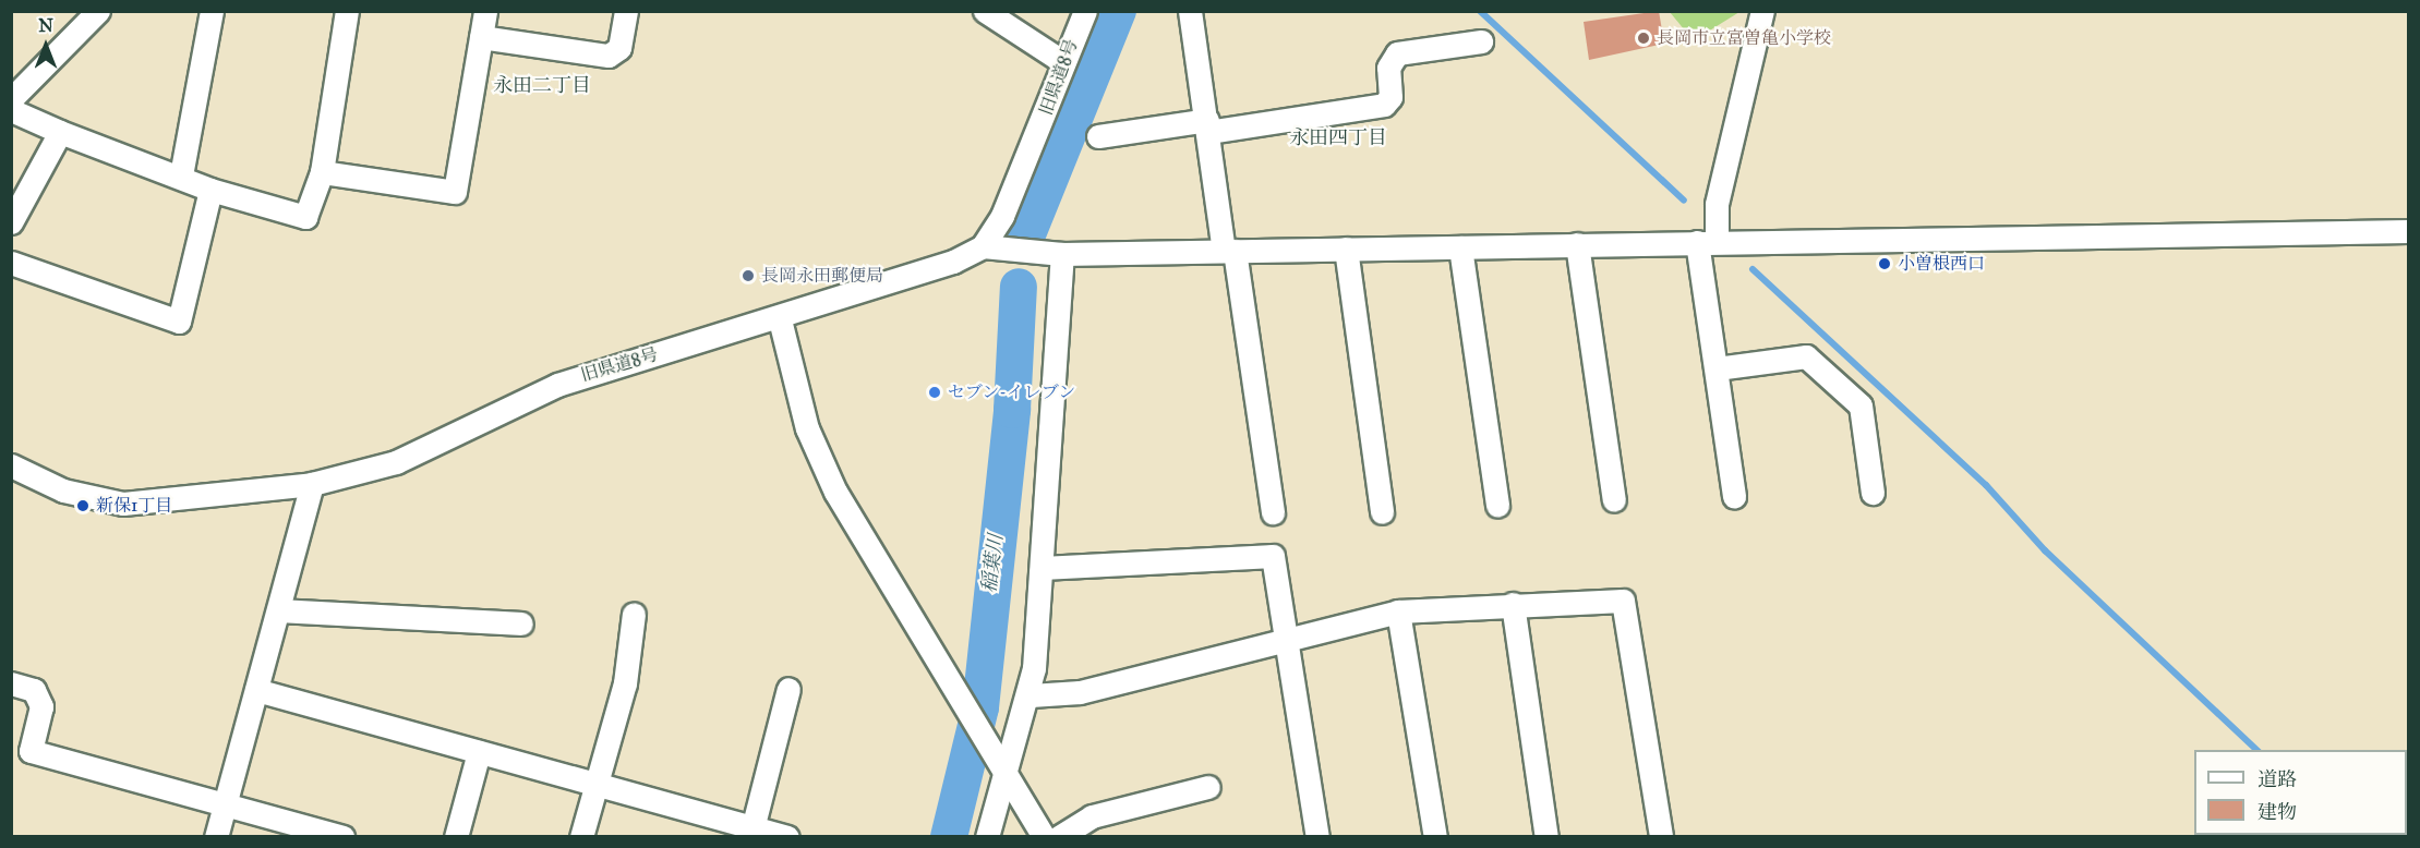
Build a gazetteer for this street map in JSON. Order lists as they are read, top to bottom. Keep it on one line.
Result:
{"streets":{"street":["旧県道8号"]},"districts":["永田二丁目","永田四丁目"],"water":["稲葉川"],"places":["長岡市立富曽亀小学校","小曽根西口","長岡永田郵便局","セブン-イレブン","新保1丁目"],"legend":["道路","建物"],"north":"top"}
